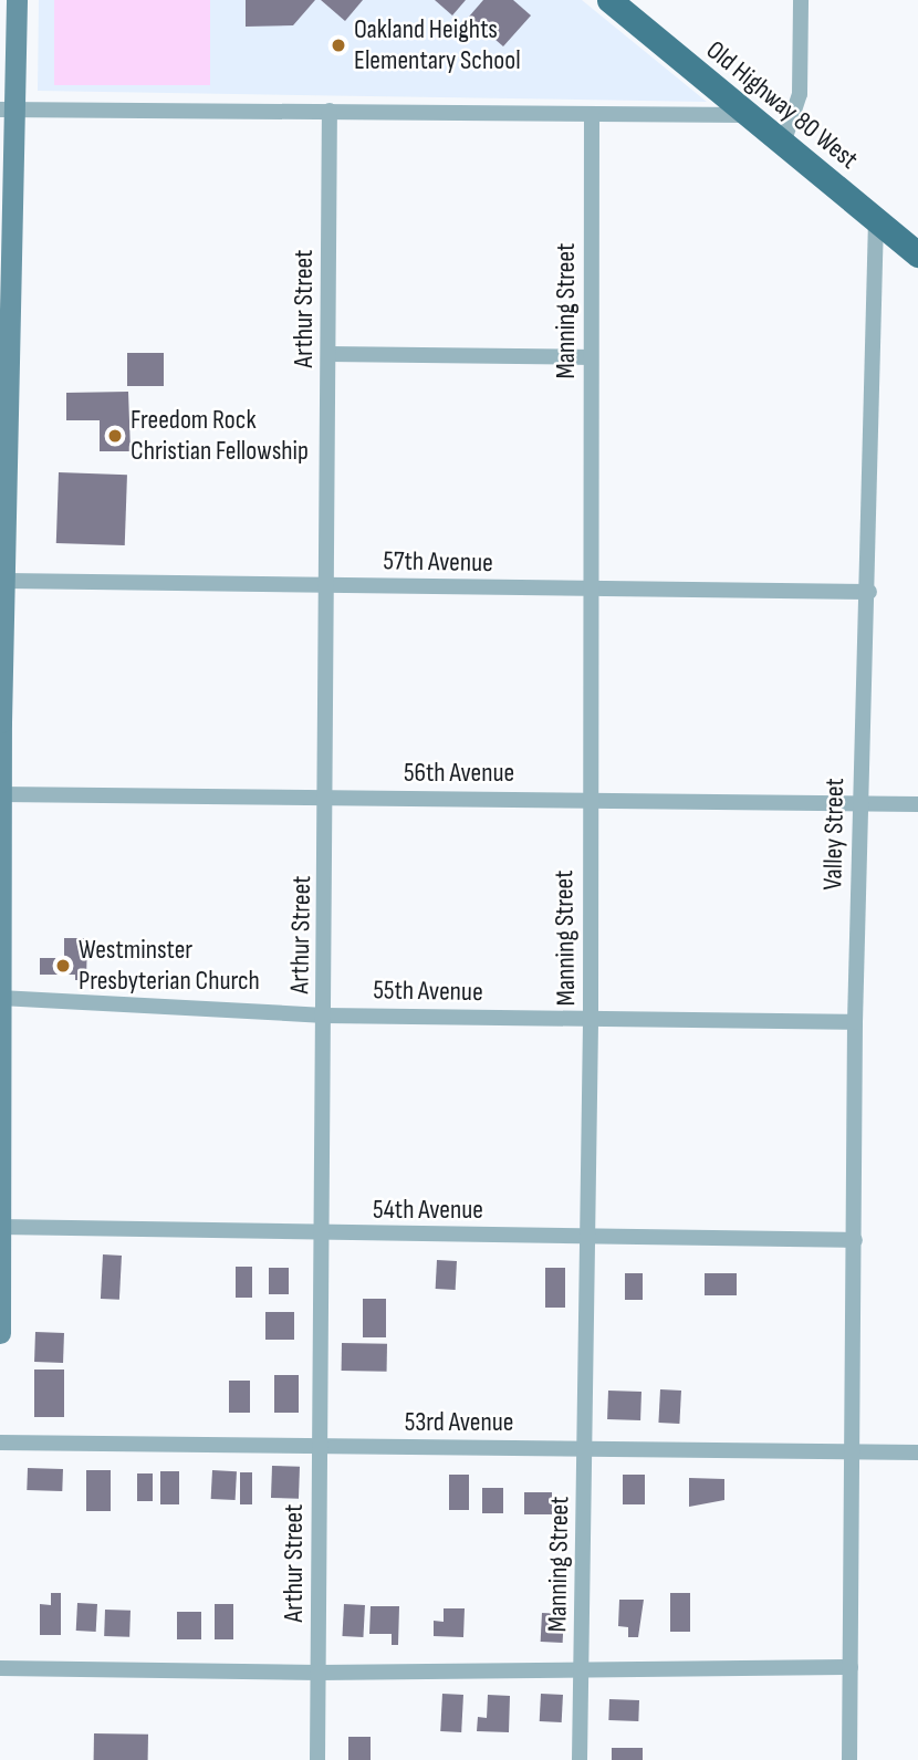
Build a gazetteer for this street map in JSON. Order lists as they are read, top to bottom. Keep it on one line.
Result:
{"streets":{"main road":["Old Highway 80 West"],"street":["Arthur Street","Manning Street","57th Avenue","56th Avenue","Valley Street","55th Avenue","54th Avenue","53rd Avenue"]},"crossings":[["Old Highway 80 West","Valley Street"],["Arthur Street","57th Avenue"],["Arthur Street","56th Avenue"],["Arthur Street","55th Avenue"],["Arthur Street","54th Avenue"],["Arthur Street","53rd Avenue"],["Manning Street","57th Avenue"],["Manning Street","56th Avenue"],["Manning Street","55th Avenue"],["Manning Street","54th Avenue"],["Manning Street","53rd Avenue"],["57th Avenue","Valley Street"],["56th Avenue","Valley Street"],["Valley Street","55th Avenue"],["Valley Street","54th Avenue"],["Valley Street","53rd Avenue"]],"places":["Oakland Heights Elementary School","Freedom Rock Christian Fellowship","Westminster Presbyterian Church"]}
